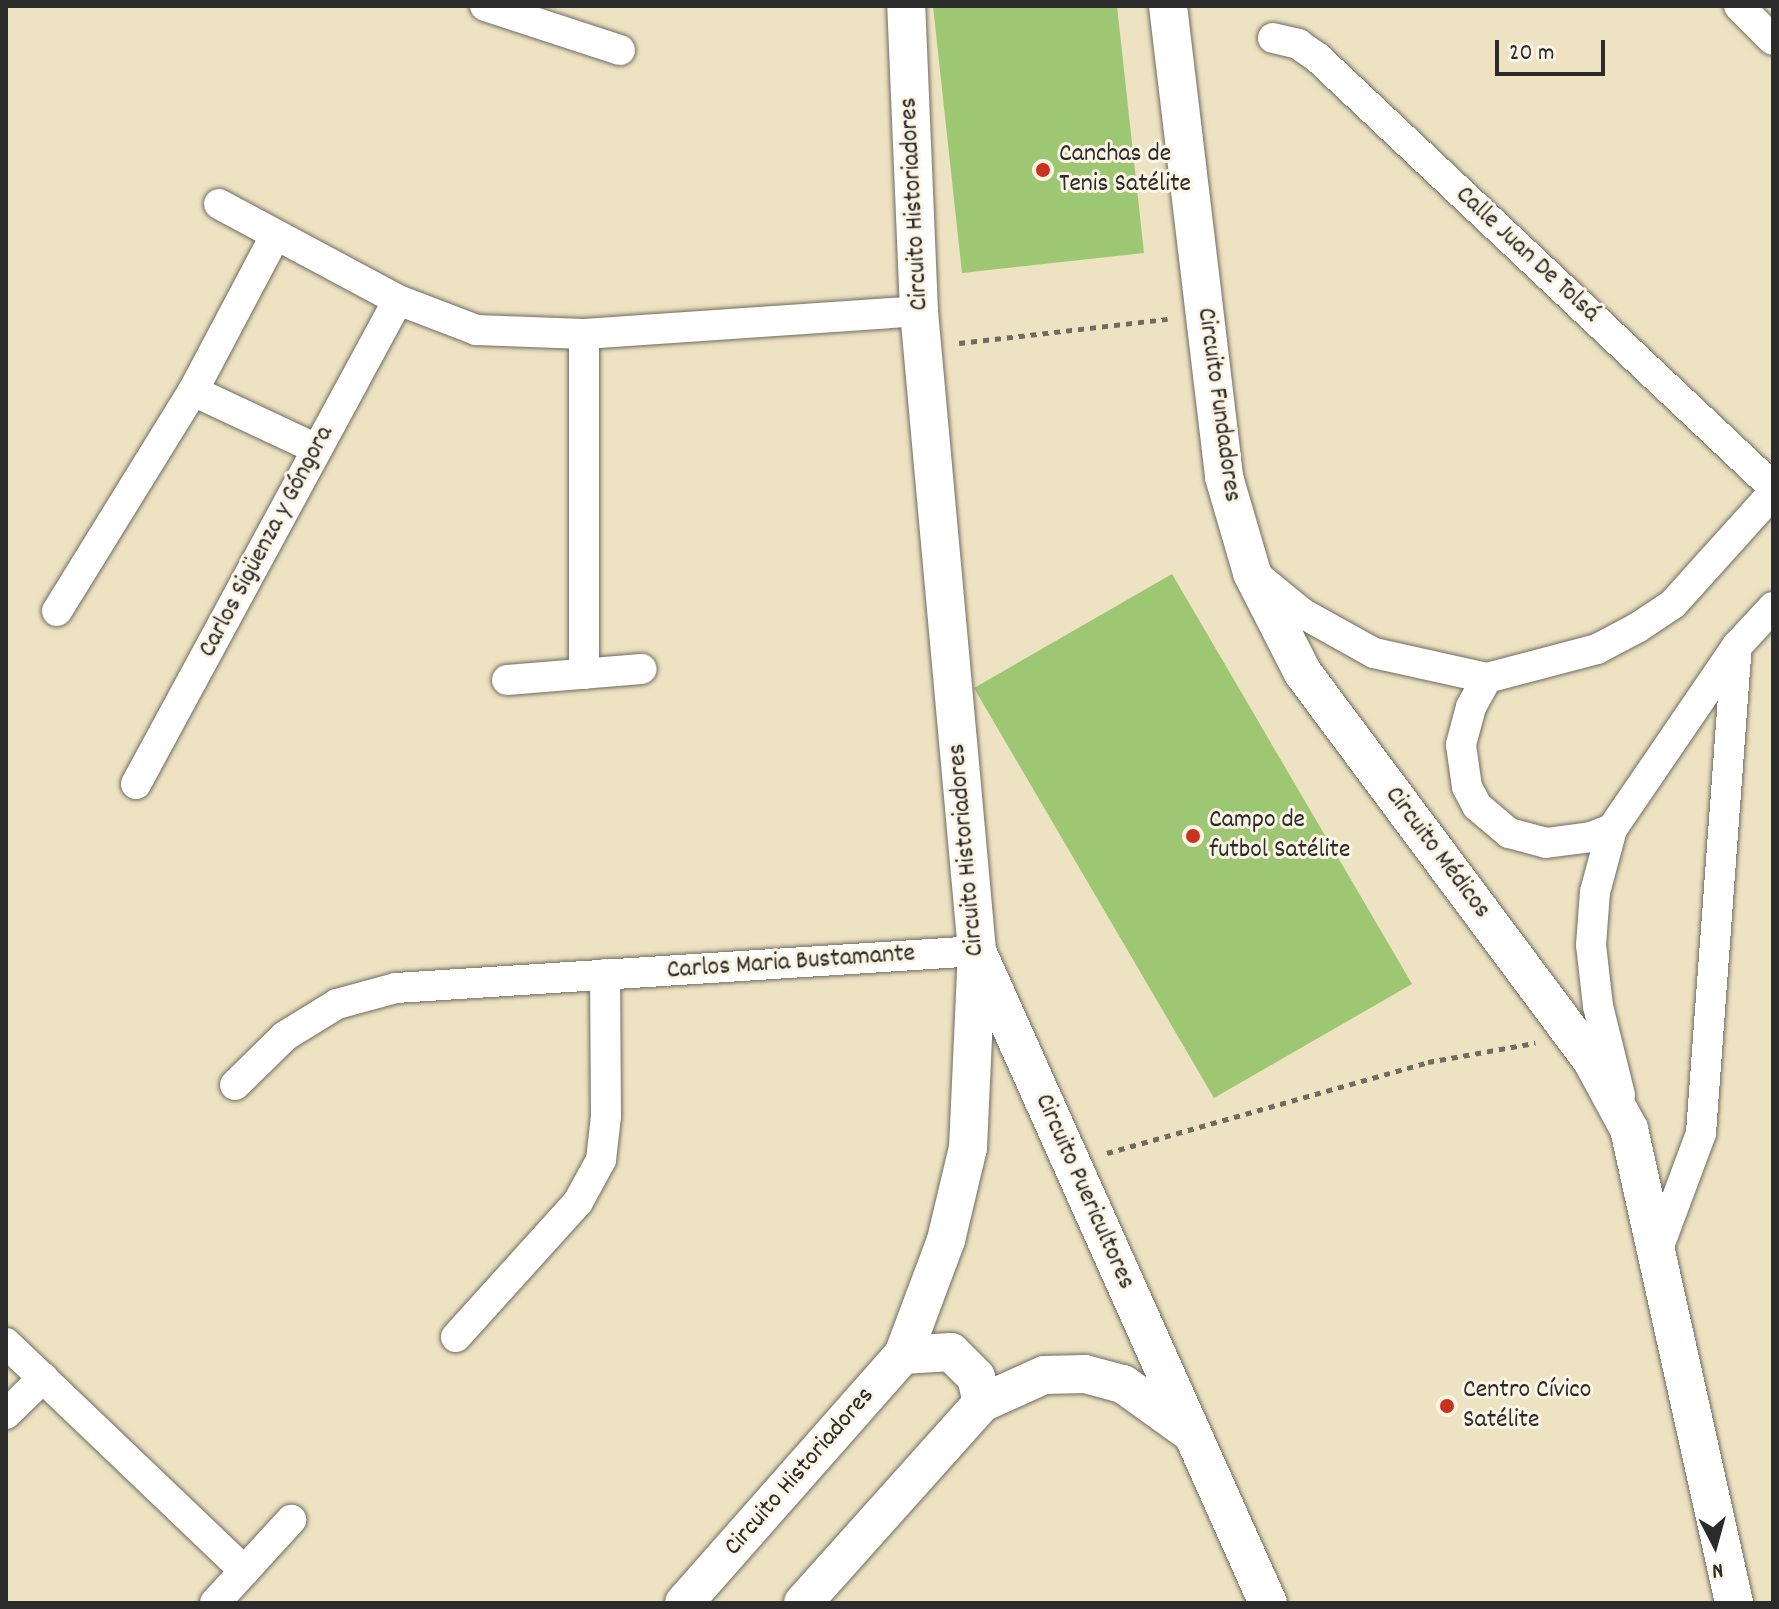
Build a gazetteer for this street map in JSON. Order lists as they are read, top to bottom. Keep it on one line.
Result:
{"streets":{"street":["Circuito Historiadores","Calle Juan De Tolsá","Circuito Fundadores","Carlos Sigüenza y Góngora","Circuito Médicos","Carlos Maria Bustamante","Circuito Puericultores"]},"crossings":[["Circuito Historiadores","Carlos Maria Bustamante"],["Circuito Historiadores","Circuito Puericultores"],["Circuito Fundadores","Circuito Médicos"],["Carlos Maria Bustamante","Circuito Puericultores"]],"places":["Canchas de Tenis Satélite","Campo de futbol Satélite","Centro Cívico Satélite"],"scale_bar":"20 m","north":"bottom"}
